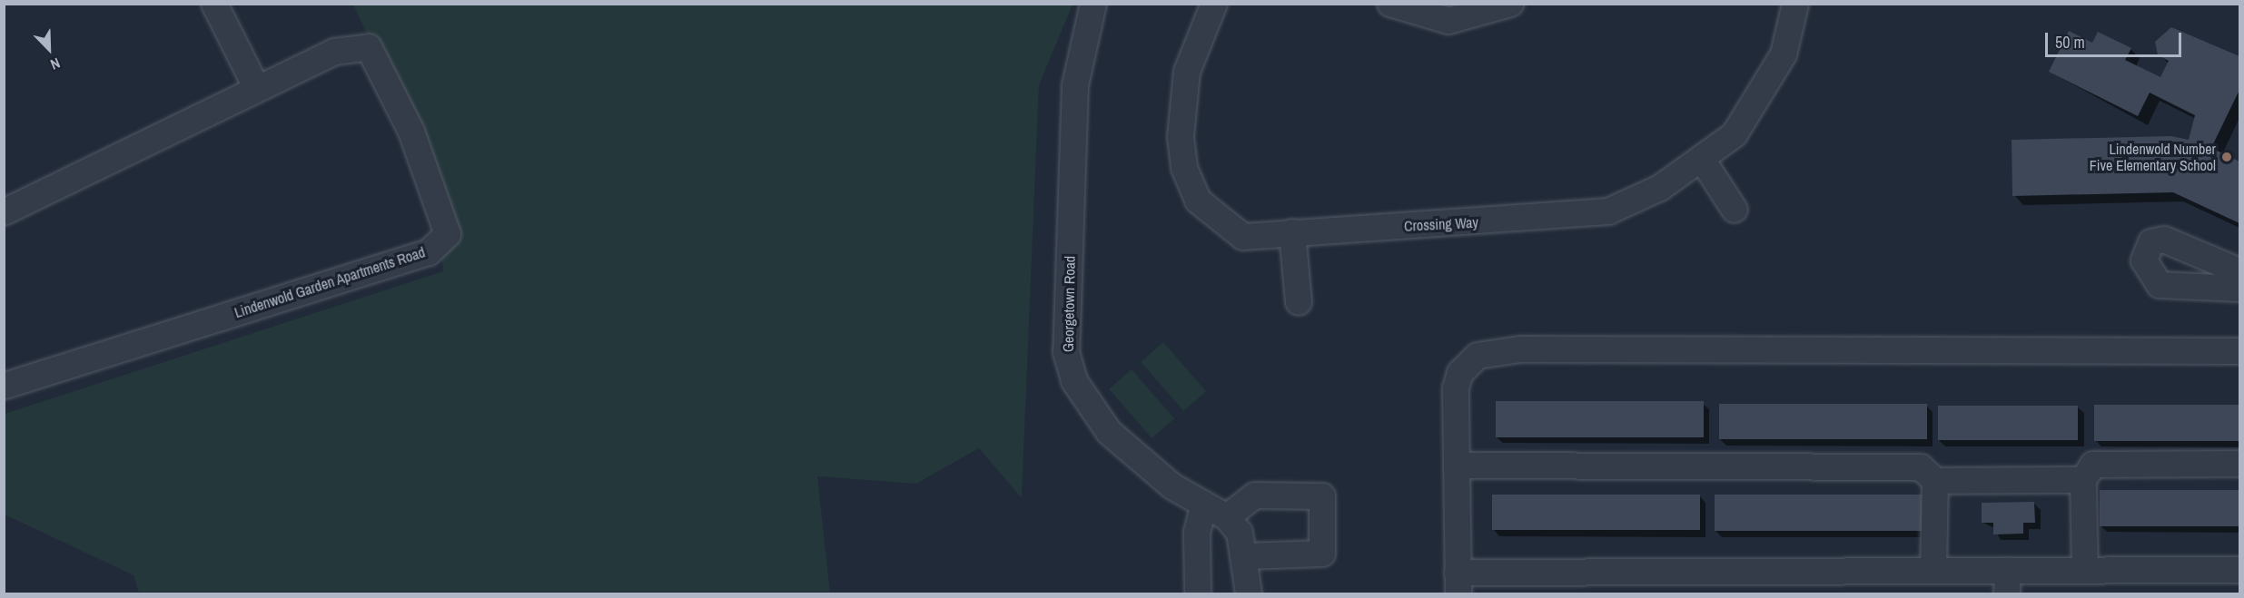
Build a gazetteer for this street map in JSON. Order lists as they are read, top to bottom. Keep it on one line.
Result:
{"streets":{"street":["Crossing Way","Lindenwold Garden Apartments Road","Georgetown Road"]},"places":["Lindenwold Number Five Elementary School"],"scale_bar":"50 m","north":"bottom right"}
